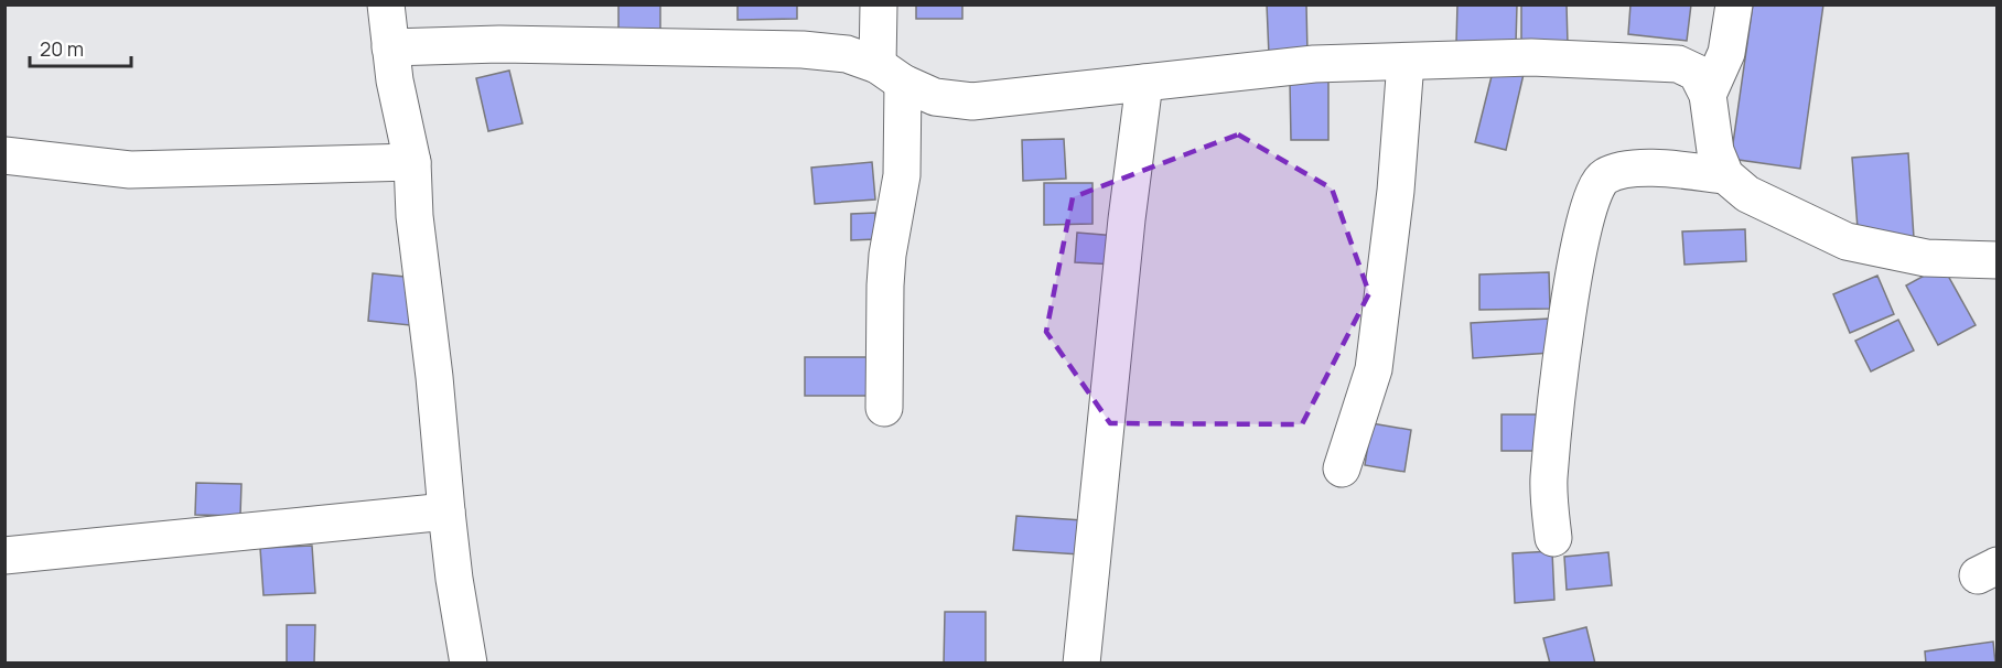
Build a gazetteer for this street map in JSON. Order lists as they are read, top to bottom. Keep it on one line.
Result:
{"scale_bar":"20 m"}
